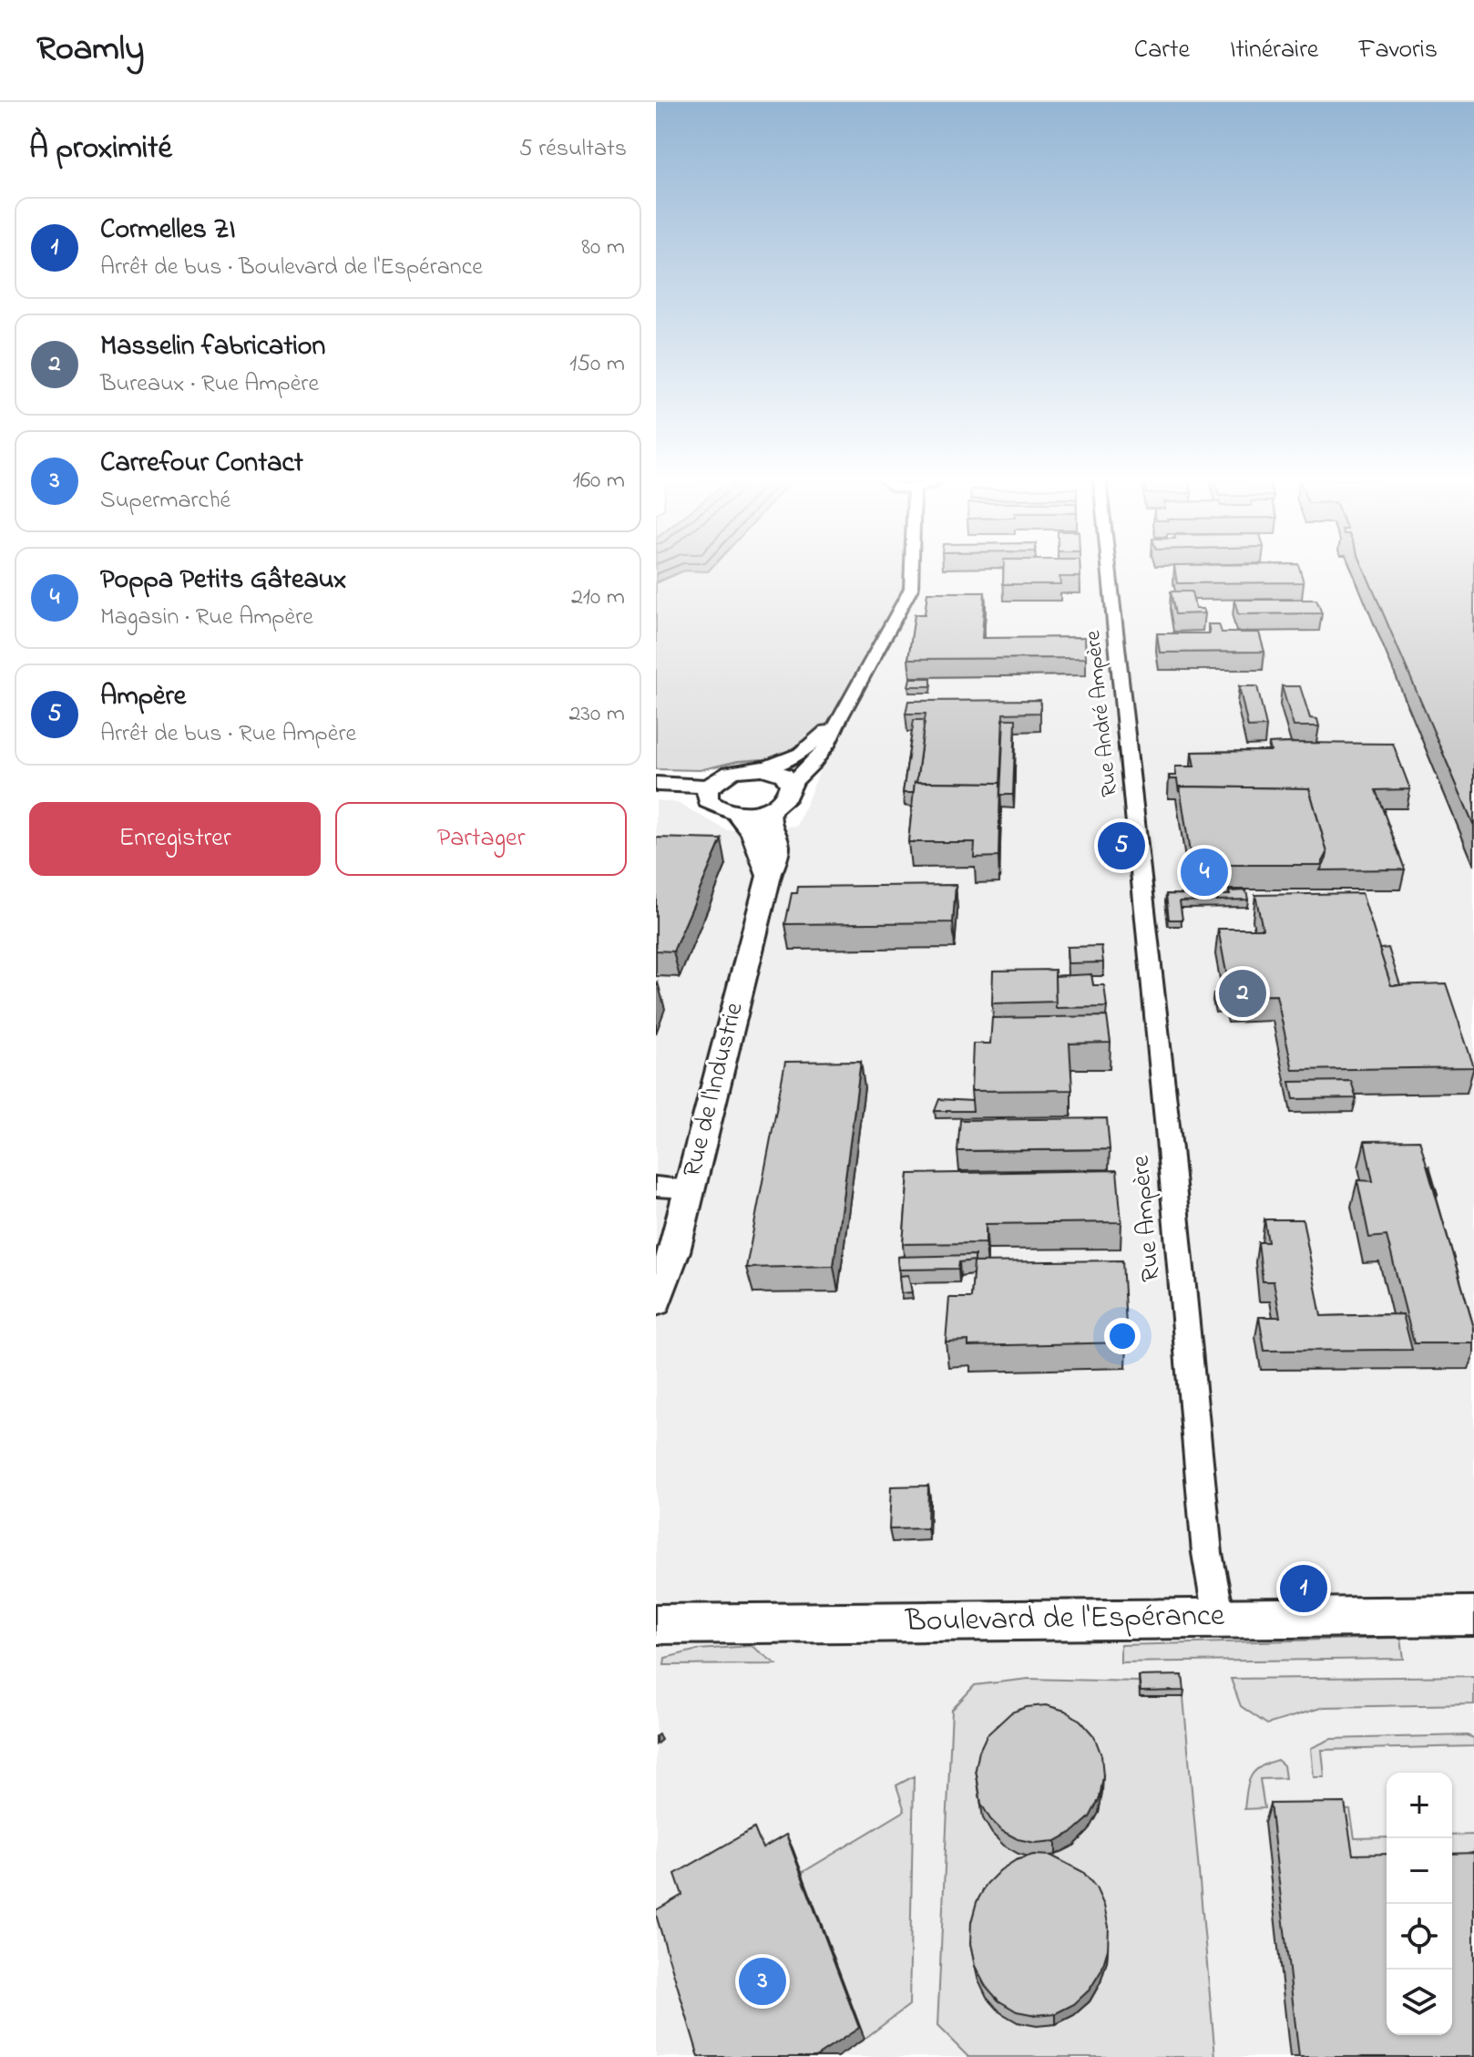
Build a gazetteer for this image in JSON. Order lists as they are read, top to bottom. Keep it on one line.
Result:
{"streets":{"street":["Rue André Ampère","Rue de l'Industrie","Rue Ampère","Boulevard de l'Espérance"]},"crossings":[["Rue André Ampère","Rue Ampère"],["Rue Ampère","Boulevard de l'Espérance"]],"page":{"header":"Roamly","nav":["Carte","Itinéraire","Favoris"],"heading":["À proximité","5 résultats"],"list":[{"mark":"1","name":"Cormelles ZI","note":"Arrêt de bus · Boulevard de l'Espérance","value":"80 m"},{"mark":"2","name":"Masselin fabrication","note":"Bureaux · Rue Ampère","value":"150 m"},{"mark":"3","name":"Carrefour Contact","note":"Supermarché","value":"160 m"},{"mark":"4","name":"Poppa Petits Gâteaux","note":"Magasin · Rue Ampère","value":"210 m"},{"mark":"5","name":"Ampère","note":"Arrêt de bus · Rue Ampère","value":"230 m"}],"buttons":["Enregistrer","Partager"],"pins":["5","4","2","1","3"],"map_buttons":["+","−"]}}
